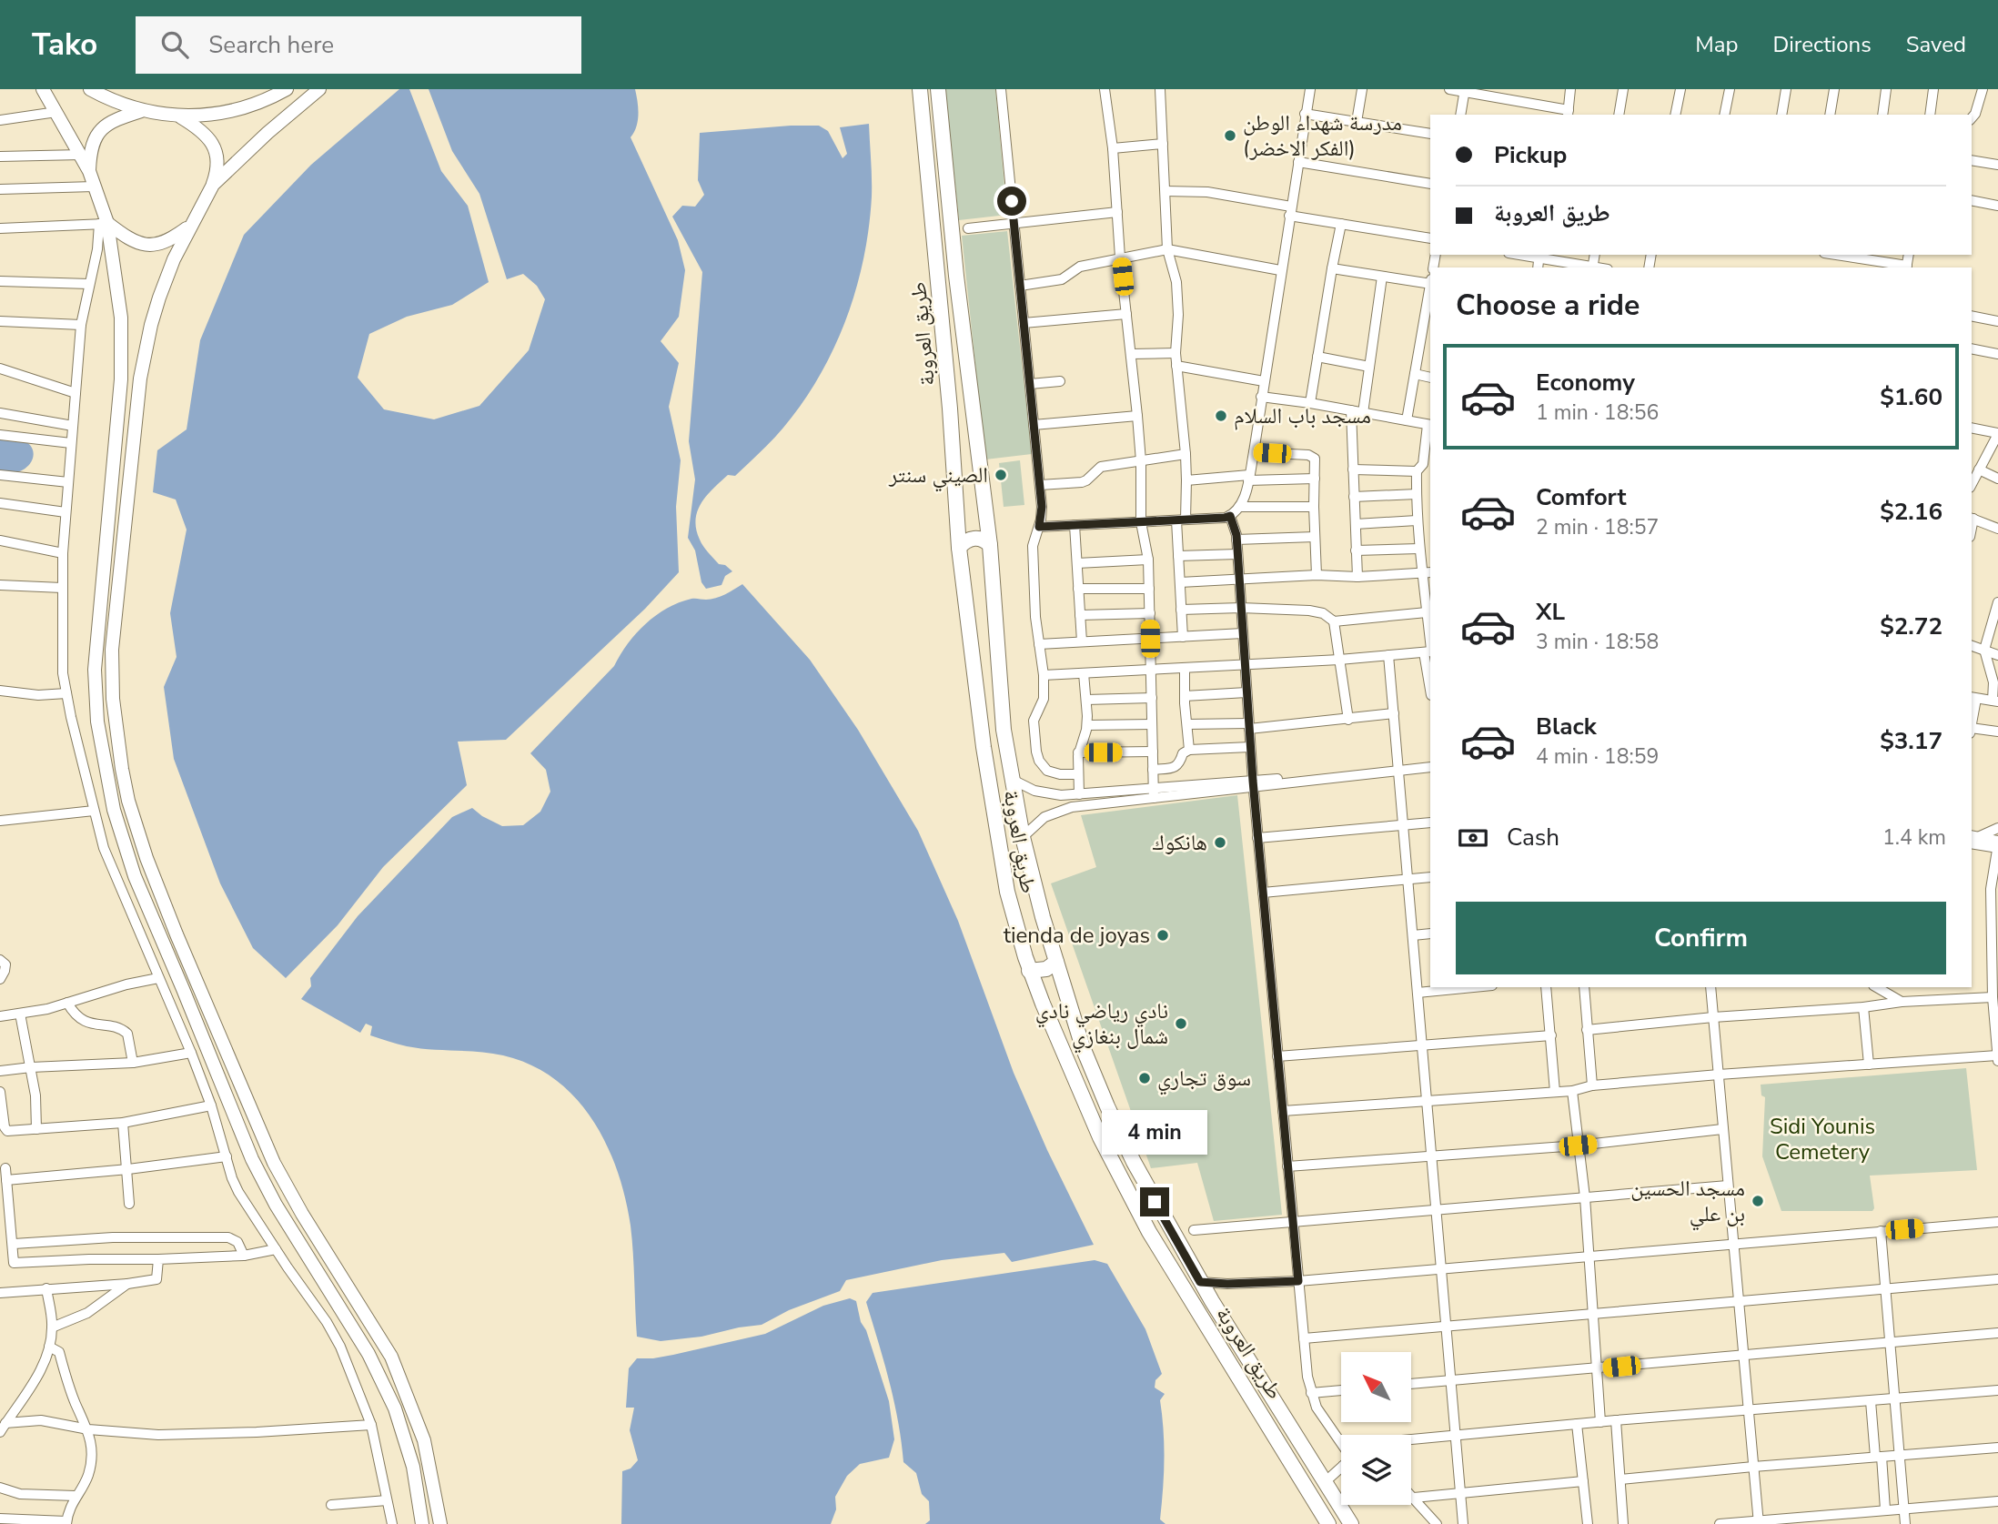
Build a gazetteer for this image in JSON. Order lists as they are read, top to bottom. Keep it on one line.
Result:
{"streets":{"highway":["طريق العروبة"]},"parks":["Sidi Younis Cemetery"],"places":["مدرسة شهداء الوطن (الفكر الاخضر)","مسجد باب السلام","الصيني سنتر","هانكوك","tienda de joyas","نادي رياضي نادي شمال بنغازي","سوق تجاري","مسجد الحسين بن علي"],"north":"top left","page":{"header":"Tako","search":"Search here","nav":["Map","Directions","Saved"],"banner":["Pickup","طريق العروبة"],"heading":"Choose a ride","list":[{"name":"Economy","note":"1 min · 18:56","value":"$1.60"},{"name":"Comfort","note":"2 min · 18:57","value":"$2.16"},{"name":"XL","note":"3 min · 18:58","value":"$2.72"},{"name":"Black","note":"4 min · 18:59","value":"$3.17"}],"pay":["Cash","1.4 km"],"buttons":"Confirm","bubble":"4 min"}}
